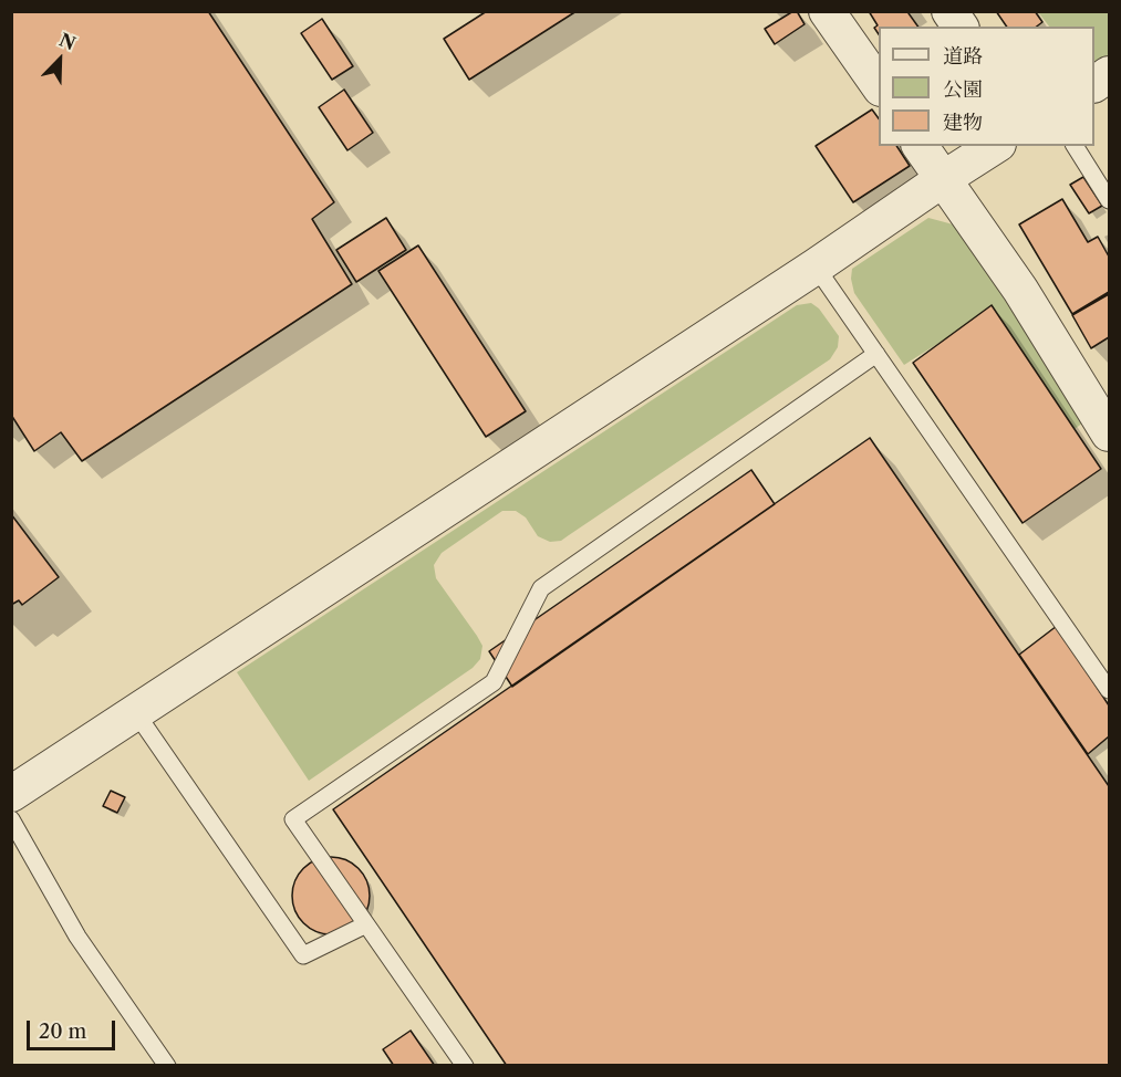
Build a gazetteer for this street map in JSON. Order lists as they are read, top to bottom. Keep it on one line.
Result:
{"legend":["道路","公園","建物"],"scale_bar":"20 m","north":"top right"}
